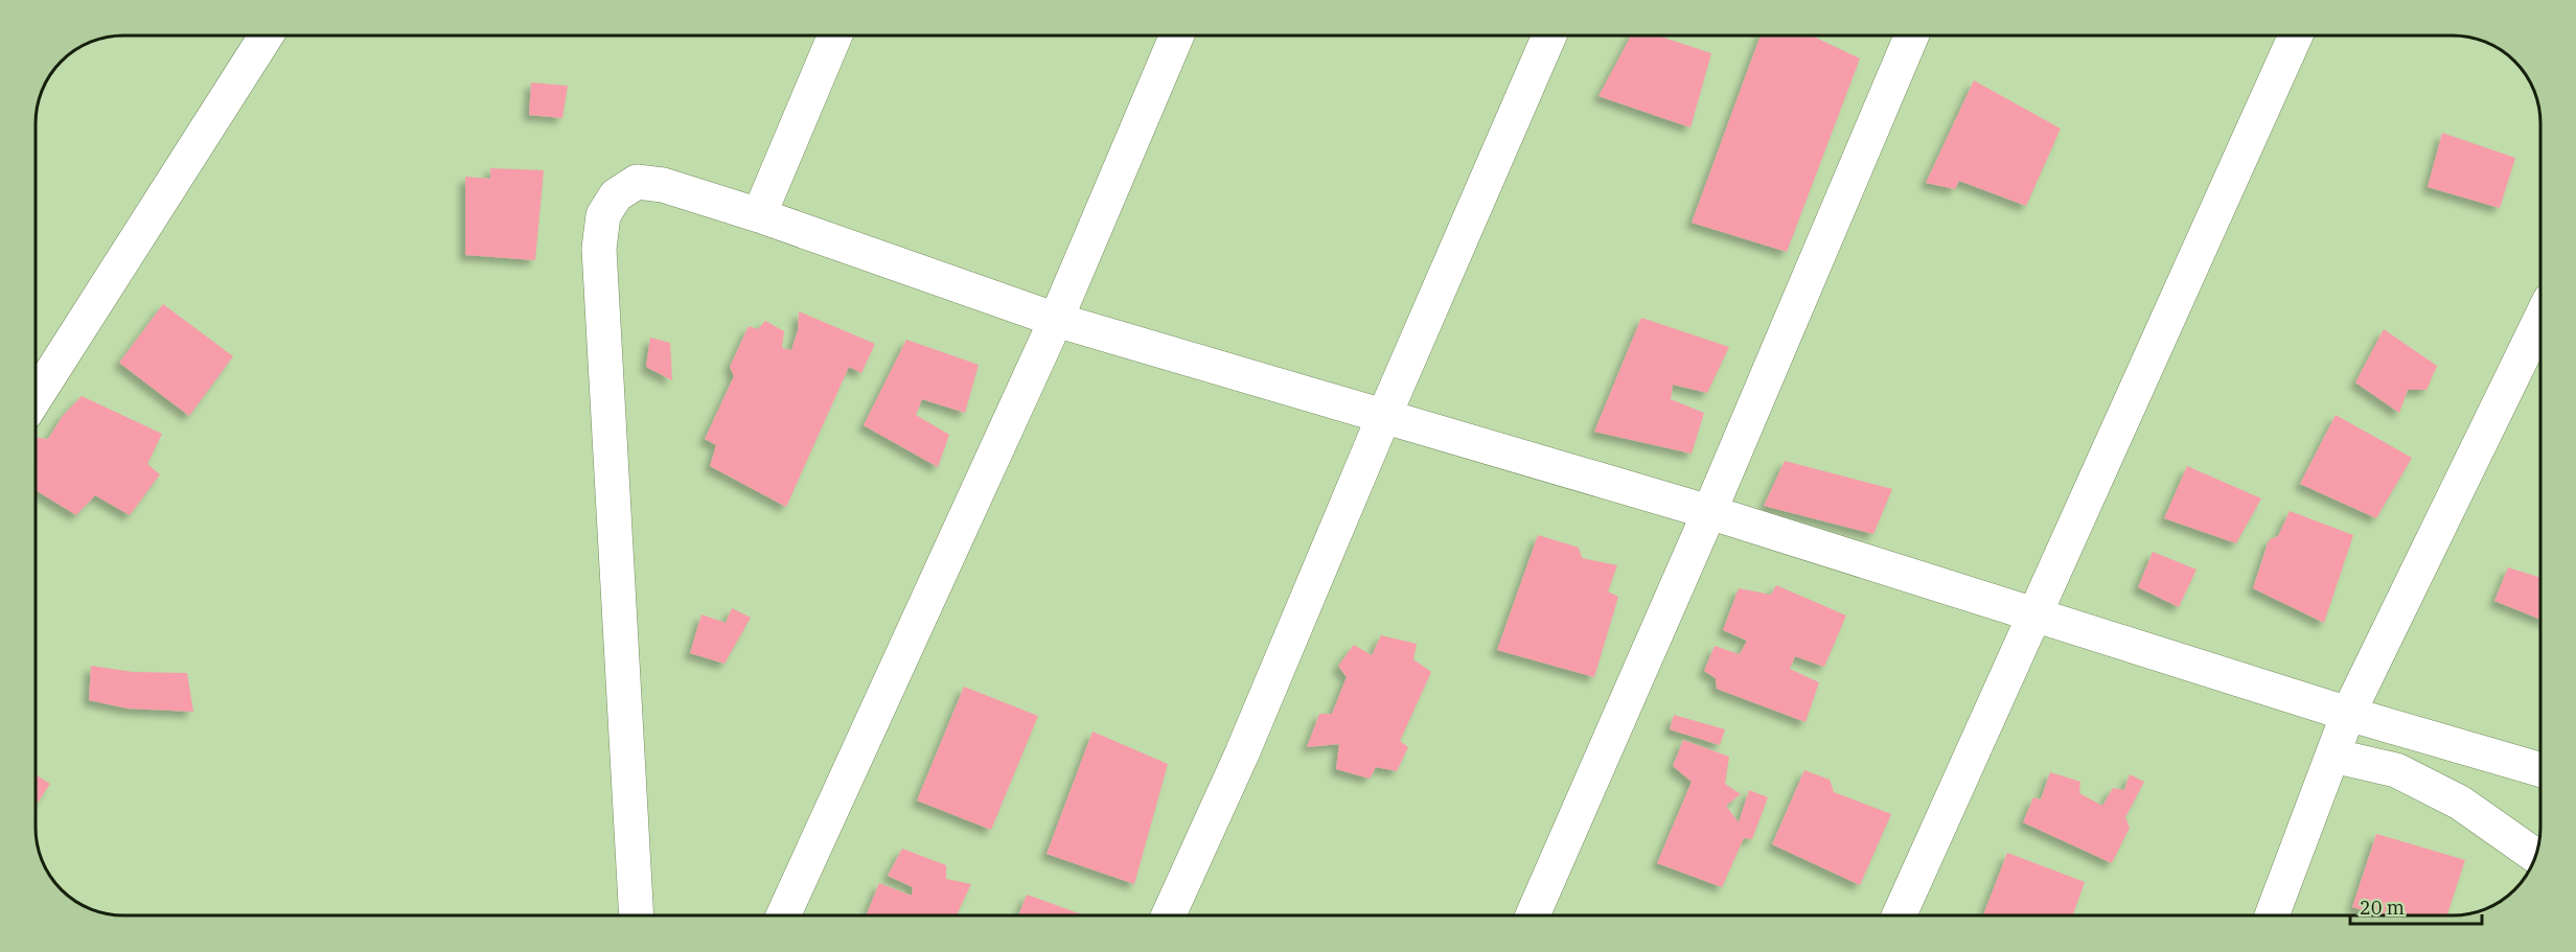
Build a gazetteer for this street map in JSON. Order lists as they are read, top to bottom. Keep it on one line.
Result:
{"scale_bar":"20 m"}
